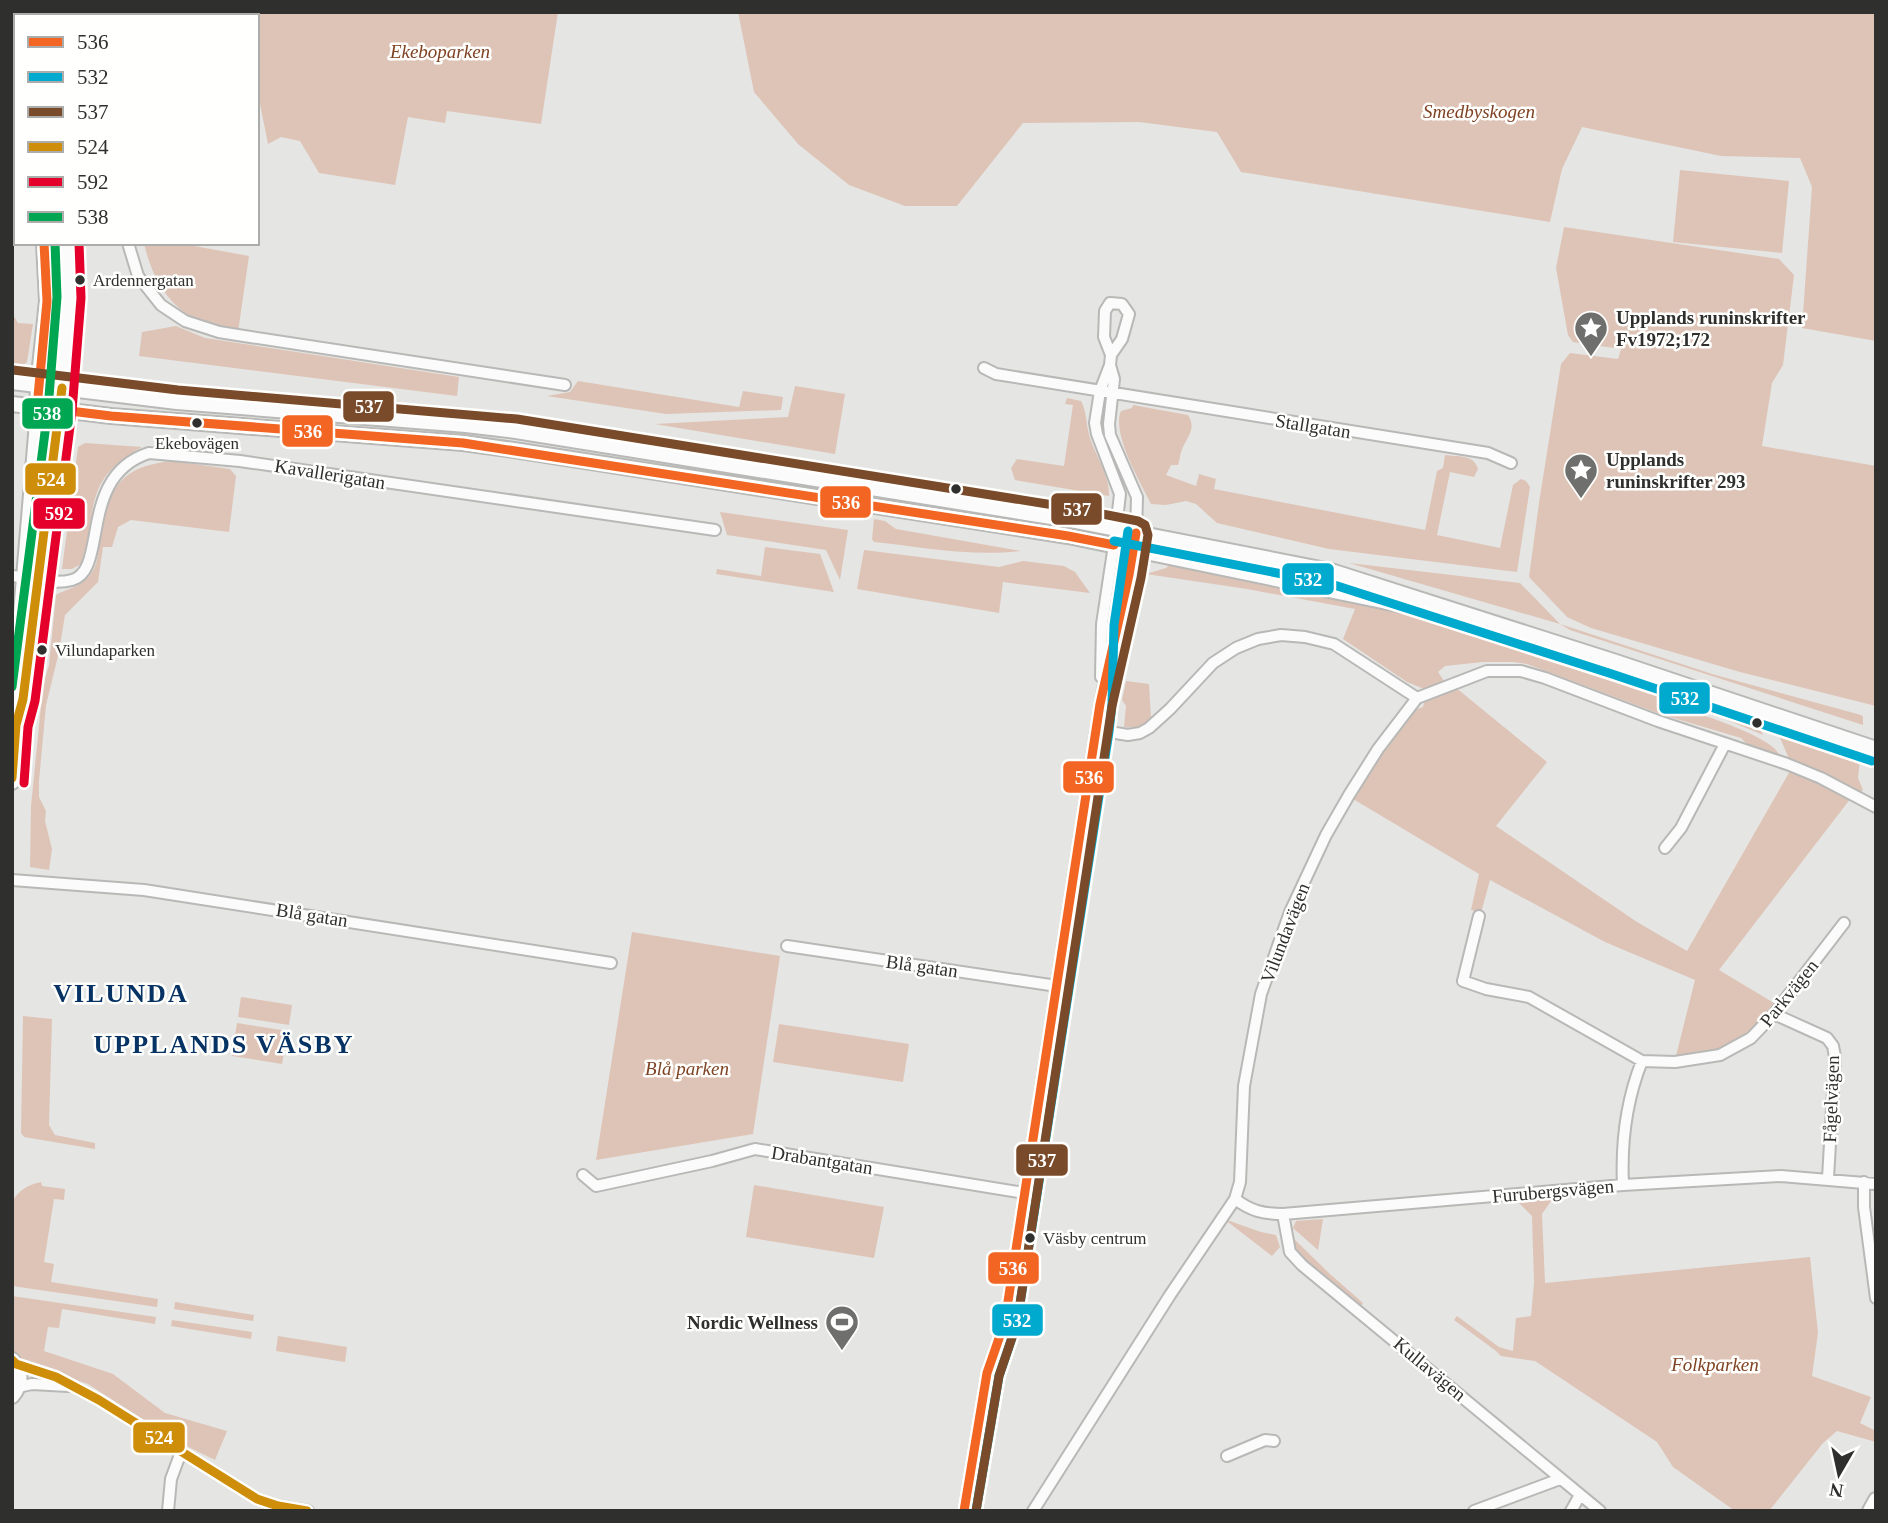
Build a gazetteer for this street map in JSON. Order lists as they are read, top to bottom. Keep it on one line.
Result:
{"streets":{"street":["Stallgatan","Kavallerigatan","Blå gatan","Vilundavägen","Parkvägen","Fågelvägen","Drabantgatan","Furubergsvägen","Kullavägen"]},"crossings":[["Vilundavägen","Furubergsvägen"],["Parkvägen","Fågelvägen"],["Fågelvägen","Furubergsvägen"],["Furubergsvägen","Kullavägen"]],"districts":["VILUNDA","UPPLANDS VÄSBY"],"parks":["Ekeboparken","Smedbyskogen","Blå parken","Folkparken"],"places":{"other":["Ardennergatan","Ekebovägen","Vilundaparken","Väsby centrum"],"place":["Upplands runinskrifter Fv1972;172","Upplands runinskrifter 293"],"sports":["Nordic Wellness"]},"lines":["transit line 536","transit line 592","transit line 538","transit line 537","transit line 524","transit line 532"],"legend":["536","532","537","524","592","538"],"north":"bottom"}
